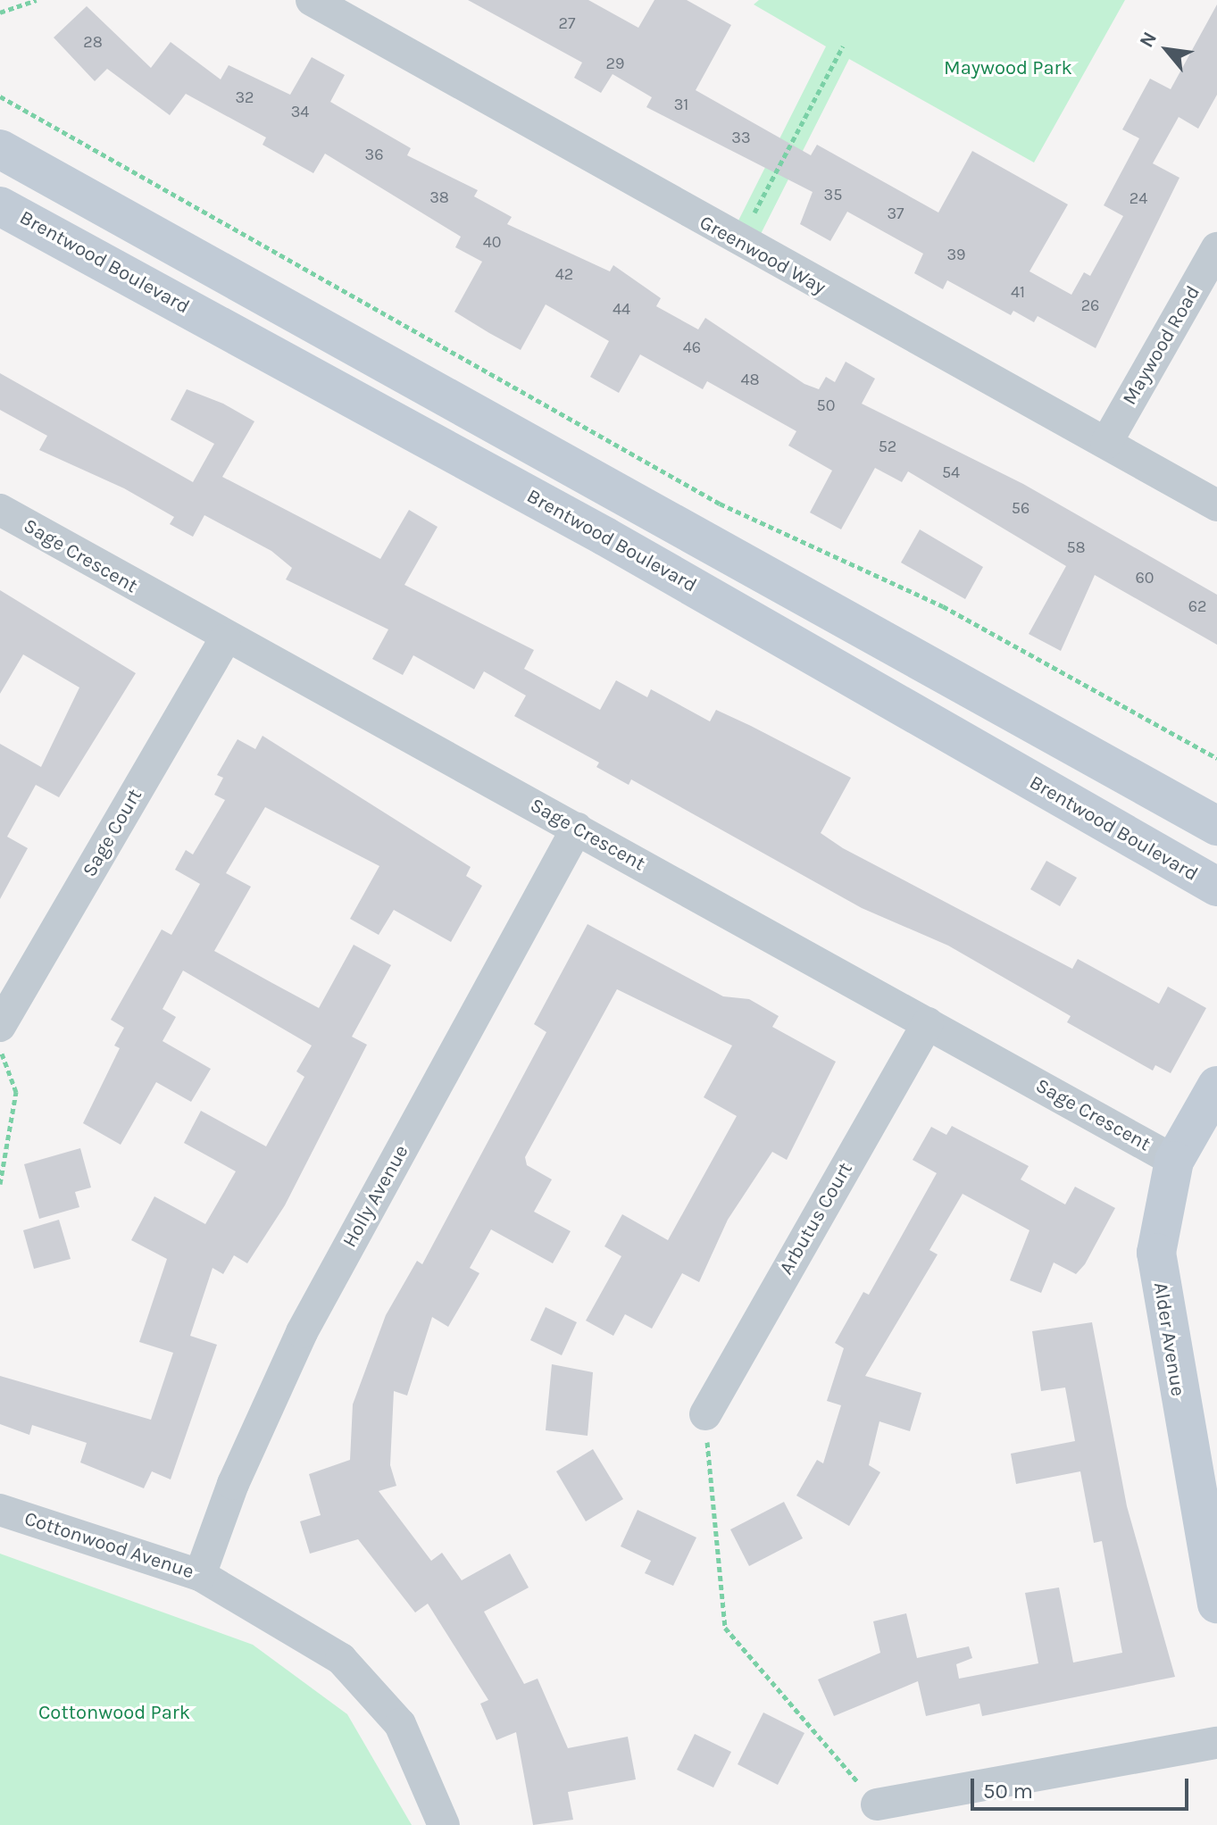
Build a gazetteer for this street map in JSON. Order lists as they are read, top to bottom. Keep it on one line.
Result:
{"streets":{"main road":["Brentwood Boulevard","Alder Avenue"],"street":["Greenwood Way","Maywood Road","Sage Crescent","Sage Court","Holly Avenue","Arbutus Court","Cottonwood Avenue"]},"crossings":[["Greenwood Way","Maywood Road"],["Sage Crescent","Sage Court"],["Sage Crescent","Holly Avenue"],["Sage Crescent","Arbutus Court"],["Sage Crescent","Alder Avenue"],["Holly Avenue","Cottonwood Avenue"]],"parks":["Maywood Park","Cottonwood Park"],"house_numbers":["27","28","29","32","31","34","33","36","35","38","24","37","40","39","42","41","26","44","46","48","50","52","54","56","58","60","62"],"scale_bar":"50 m","north":"top left"}
